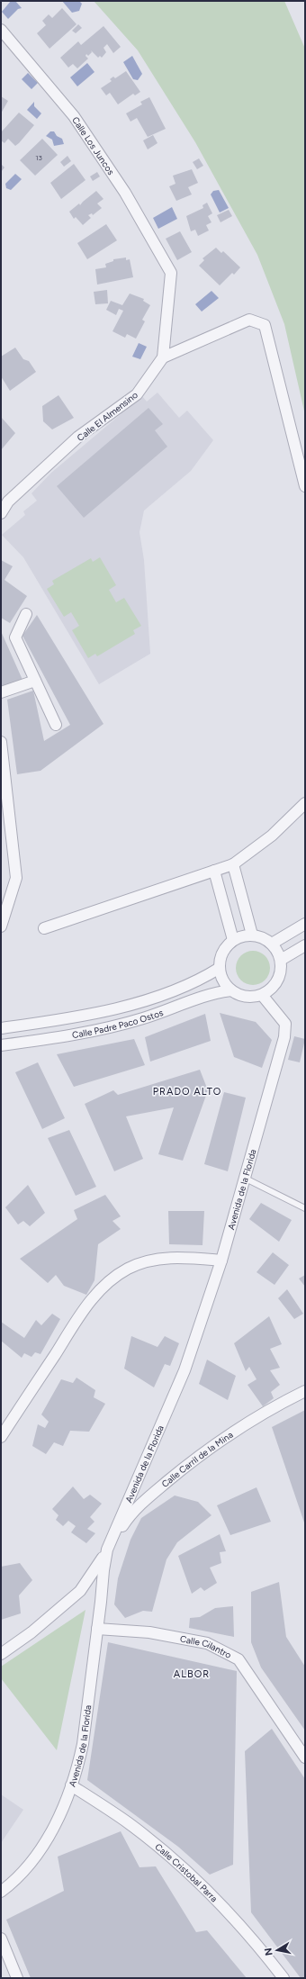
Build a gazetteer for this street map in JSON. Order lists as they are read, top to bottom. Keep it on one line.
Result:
{"streets":{"street":["Calle Los Juncos","Calle El Almensino","Calle Padre Paco Ostos","Avenida de la Florida","Calle Carril de la Mina","Calle Cilantro","Calle Cristobal Parra"]},"crossings":[["Calle Los Juncos","Calle El Almensino"],["Calle Padre Paco Ostos","Avenida de la Florida"],["Avenida de la Florida","Calle Carril de la Mina"],["Avenida de la Florida","Calle Cilantro"],["Avenida de la Florida","Calle Cristobal Parra"]],"districts":["PRADO ALTO","ALBOR"],"house_numbers":["13"],"north":"left"}
